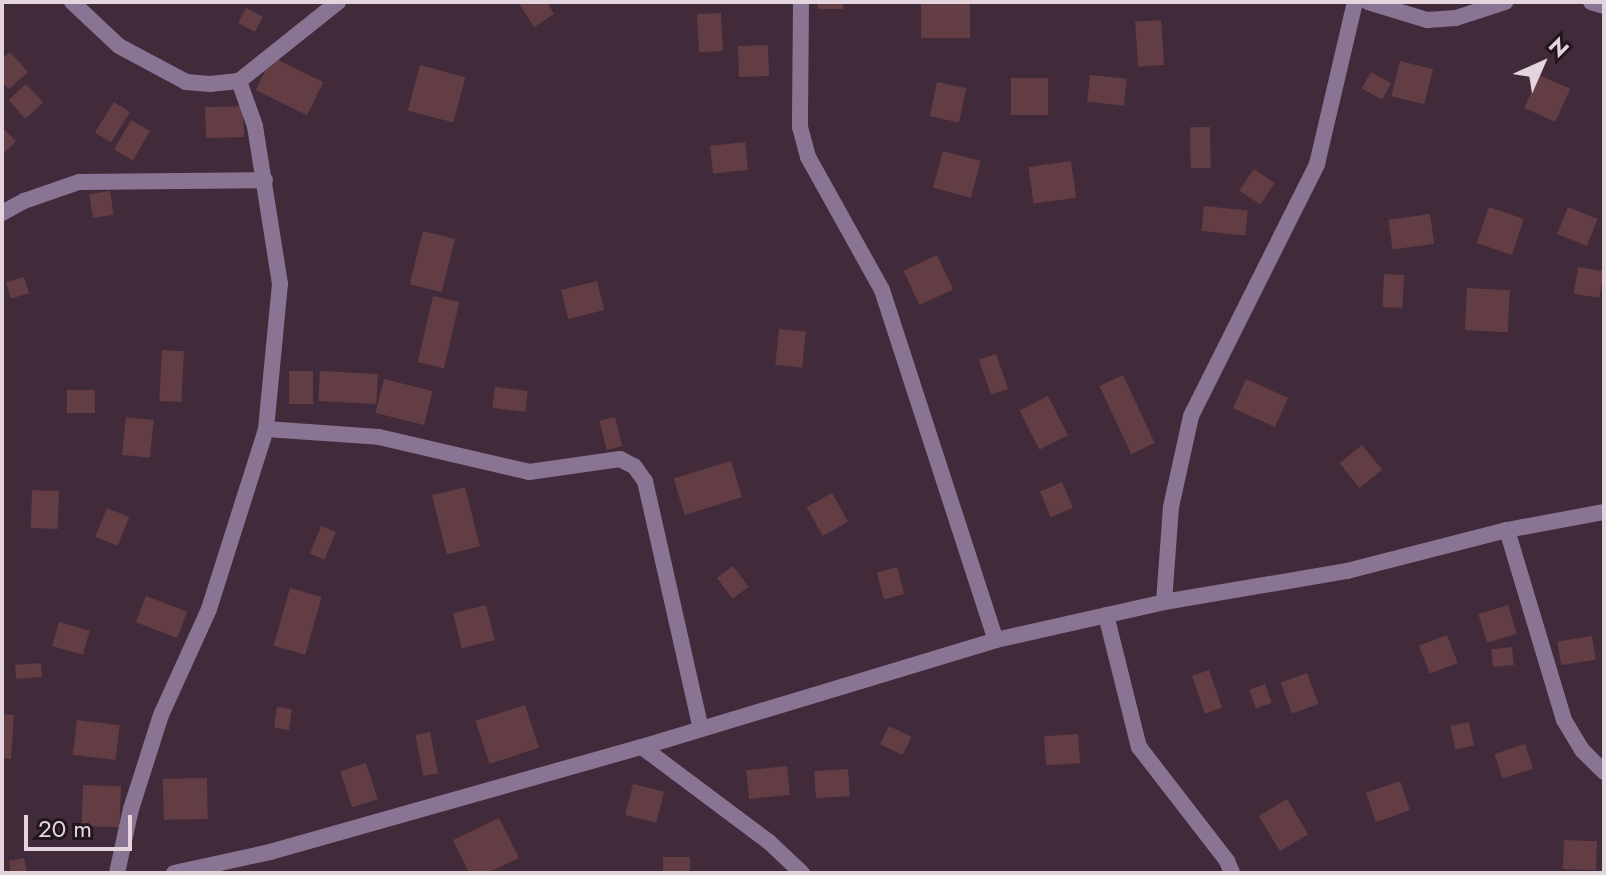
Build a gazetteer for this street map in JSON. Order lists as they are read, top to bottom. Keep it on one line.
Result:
{"scale_bar":"20 m","north":"top right"}
